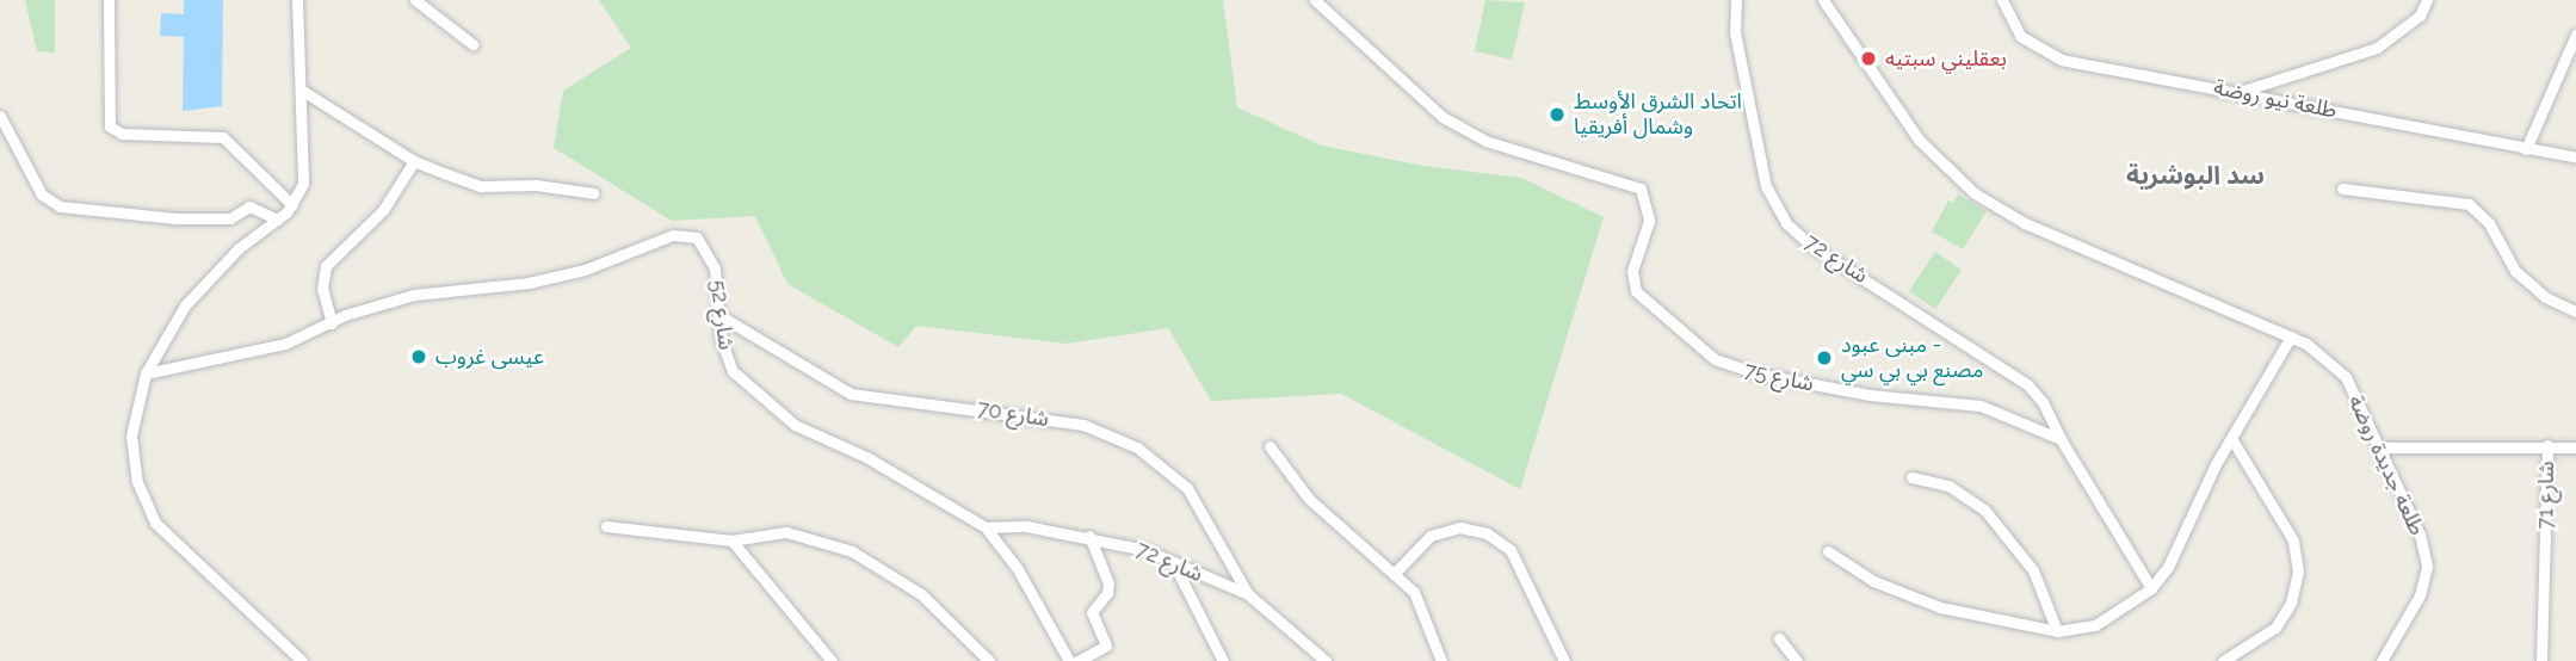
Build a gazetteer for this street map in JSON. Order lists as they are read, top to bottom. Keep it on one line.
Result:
{"streets":{"street":["طلعة نيو روضة","شارع 72","شارع 52","شارع 75","شارع 70","طلعة جديدة روضة","شارع 71"]},"crossings":[["شارع 72","شارع 52"],["شارع 72","شارع 75"],["شارع 72","شارع 70"],["شارع 52","شارع 70"],["طلعة جديدة روضة","شارع 71"]],"districts":["سد البوشرية"],"places":["بعقليني سبتيه","اتحاد الشرق الأوسط وشمال أفريقيا","عيسى غروب","مبنى عبود - مصنع بي بي سي"]}
